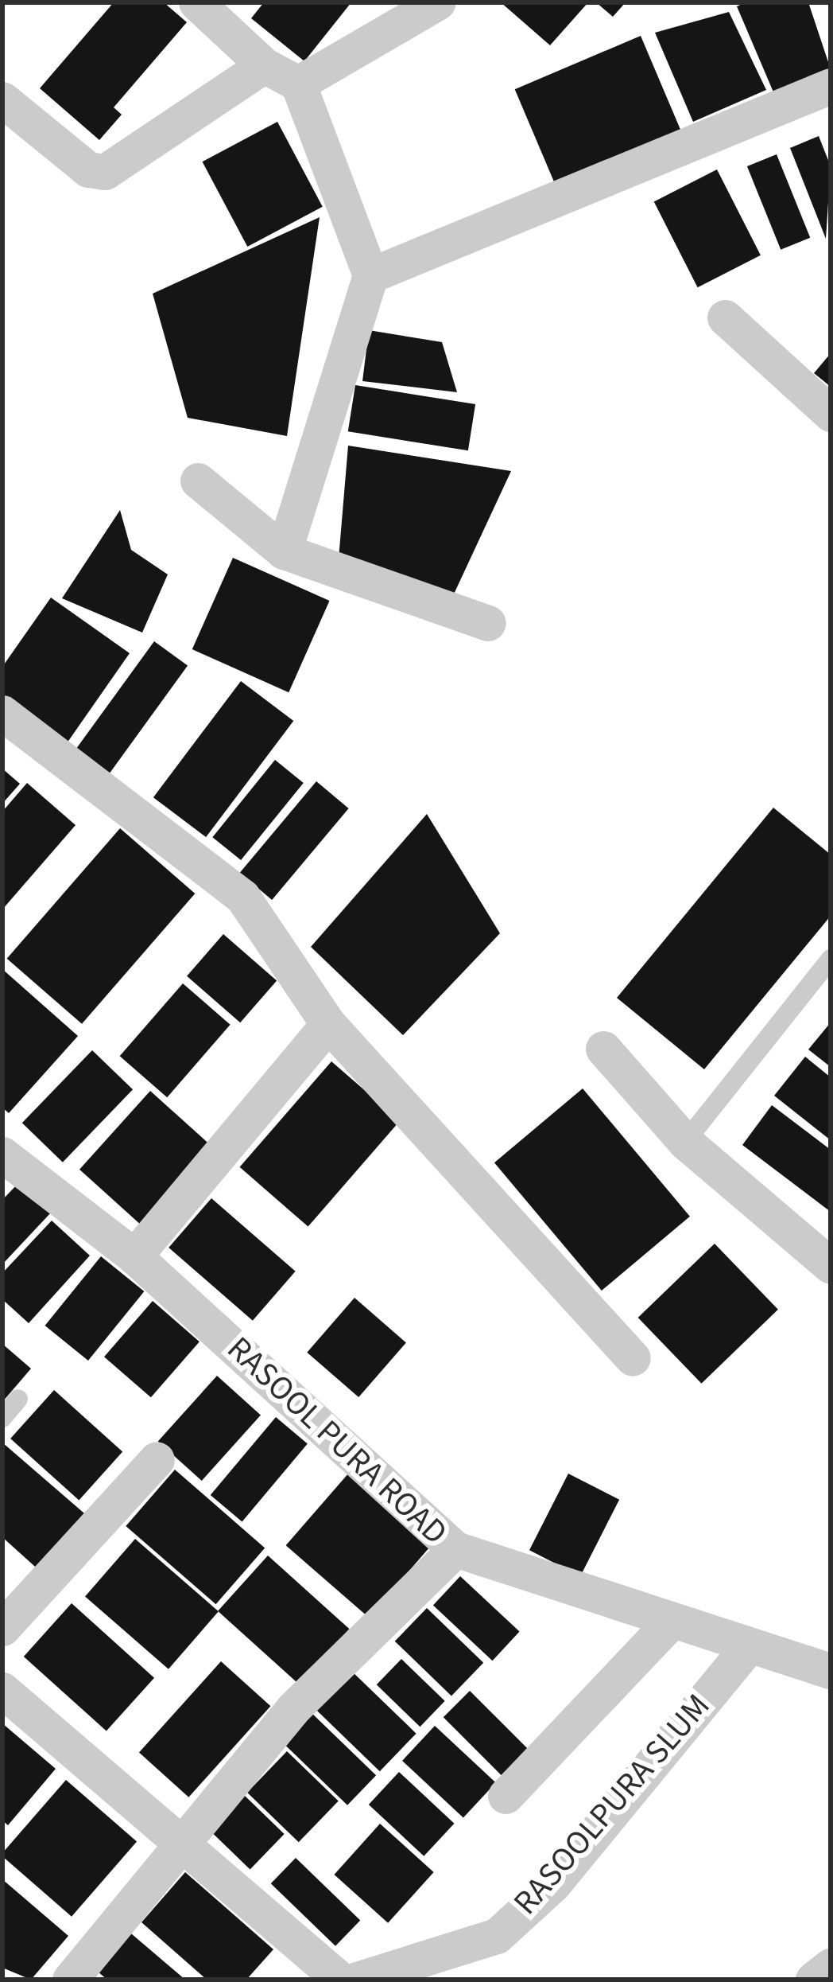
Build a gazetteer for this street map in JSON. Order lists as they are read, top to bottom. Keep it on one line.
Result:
{"streets":{"street":["RASOOL PURA ROAD","RASOOLPURA SLUM"]},"crossings":[["RASOOL PURA ROAD","RASOOLPURA SLUM"]]}
